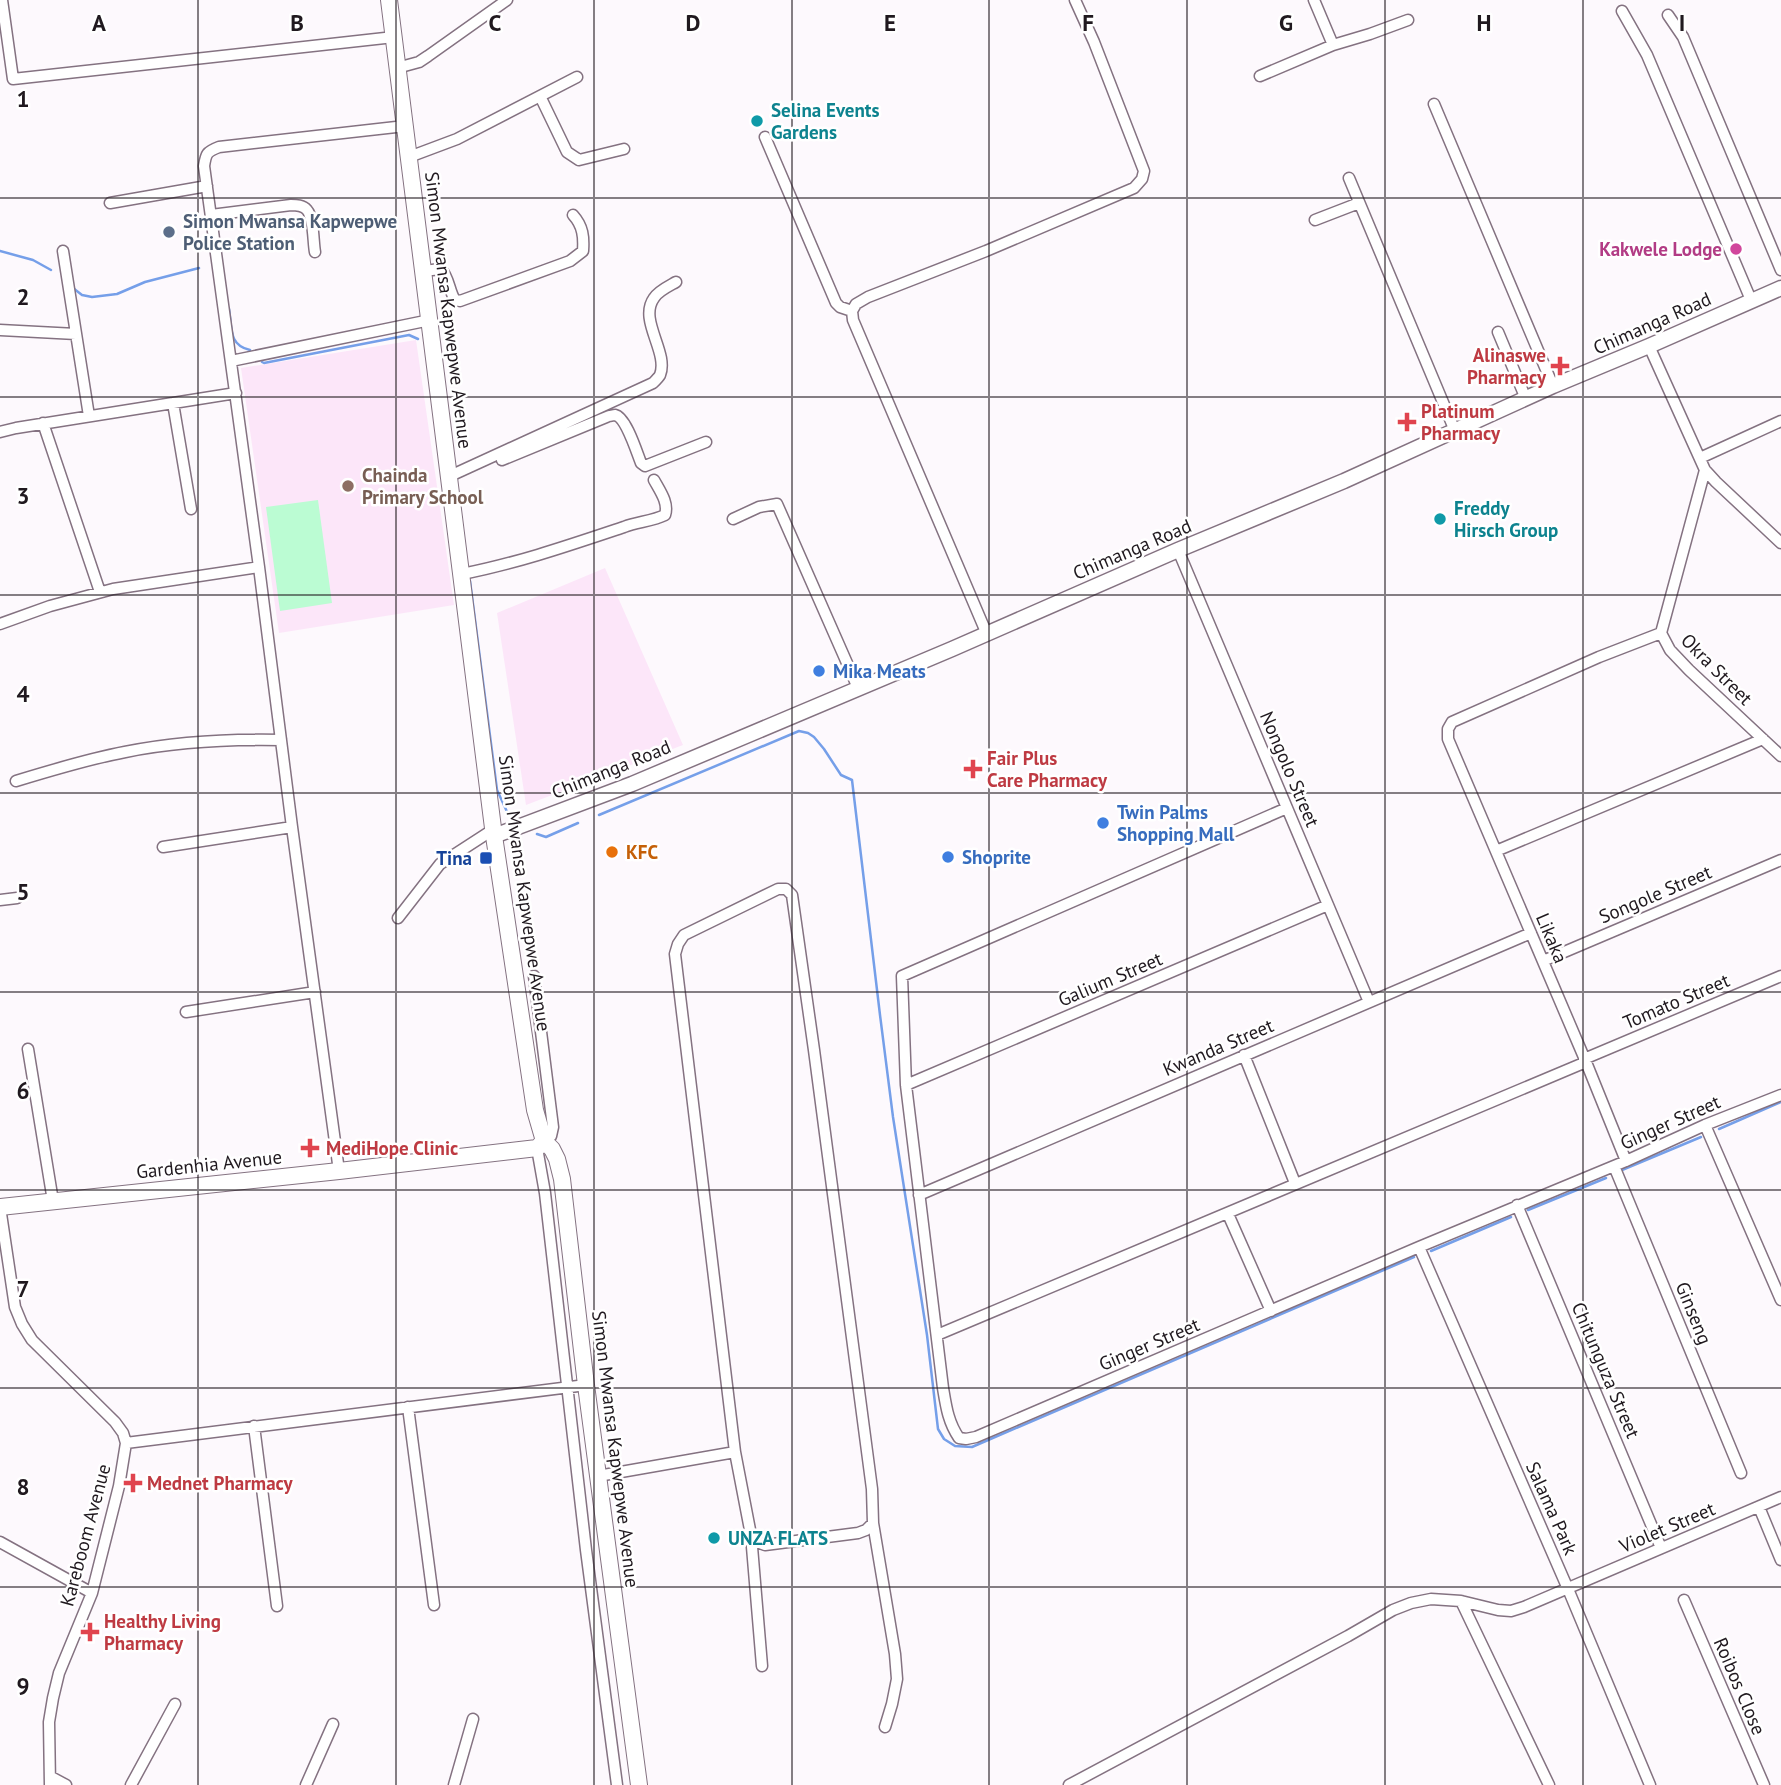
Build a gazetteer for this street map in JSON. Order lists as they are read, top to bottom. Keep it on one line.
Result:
{"streets":{"main road":["Simon Mwansa Kapwepwe Avenue","Gardenhia Avenue"],"street":["Chimanga Road","Okra Street","Nongolo Street","Songole Street","Likaka","Galium Street","Tomato Street","Kwanda Street","Ginger Street","Ginseng","Chitunguza Street","Salama Park","Violet Street","Kareboom Avenue","Roibos Close"]},"crossings":[["Simon Mwansa Kapwepwe Avenue","Chimanga Road"],["Simon Mwansa Kapwepwe Avenue","Gardenhia Avenue"],["Chimanga Road","Nongolo Street"],["Okra Street","Likaka"],["Nongolo Street","Galium Street"],["Nongolo Street","Kwanda Street"],["Nongolo Street","Ginger Street"],["Songole Street","Likaka"],["Likaka","Tomato Street"],["Likaka","Kwanda Street"],["Likaka","Ginger Street"],["Galium Street","Ginger Street"],["Tomato Street","Ginger Street"],["Kwanda Street","Ginger Street"],["Ginger Street","Ginseng"],["Ginger Street","Chitunguza Street"],["Ginger Street","Salama Park"],["Gardenhia Avenue","Kareboom Avenue"],["Chitunguza Street","Violet Street"],["Salama Park","Violet Street"]],"places":{"other":["Selina Events Gardens","Simon Mwansa Kapwepwe Police Station","Kakwele Lodge","Chainda Primary School","Freddy Hirsch Group","Mika Meats","Twin Palms Shopping Mall","KFC","Shoprite","UNZA FLATS"],"health":["Alinaswe Pharmacy","Platinum Pharmacy","Fair Plus Care Pharmacy","MediHope Clinic","Mednet Pharmacy","Healthy Living Pharmacy"],"transit":["Tina"]},"grid":{"columns":["A","B","C","D","E","F","G","H","I"],"rows":["1","2","3","4","5","6","7","8","9"]}}
